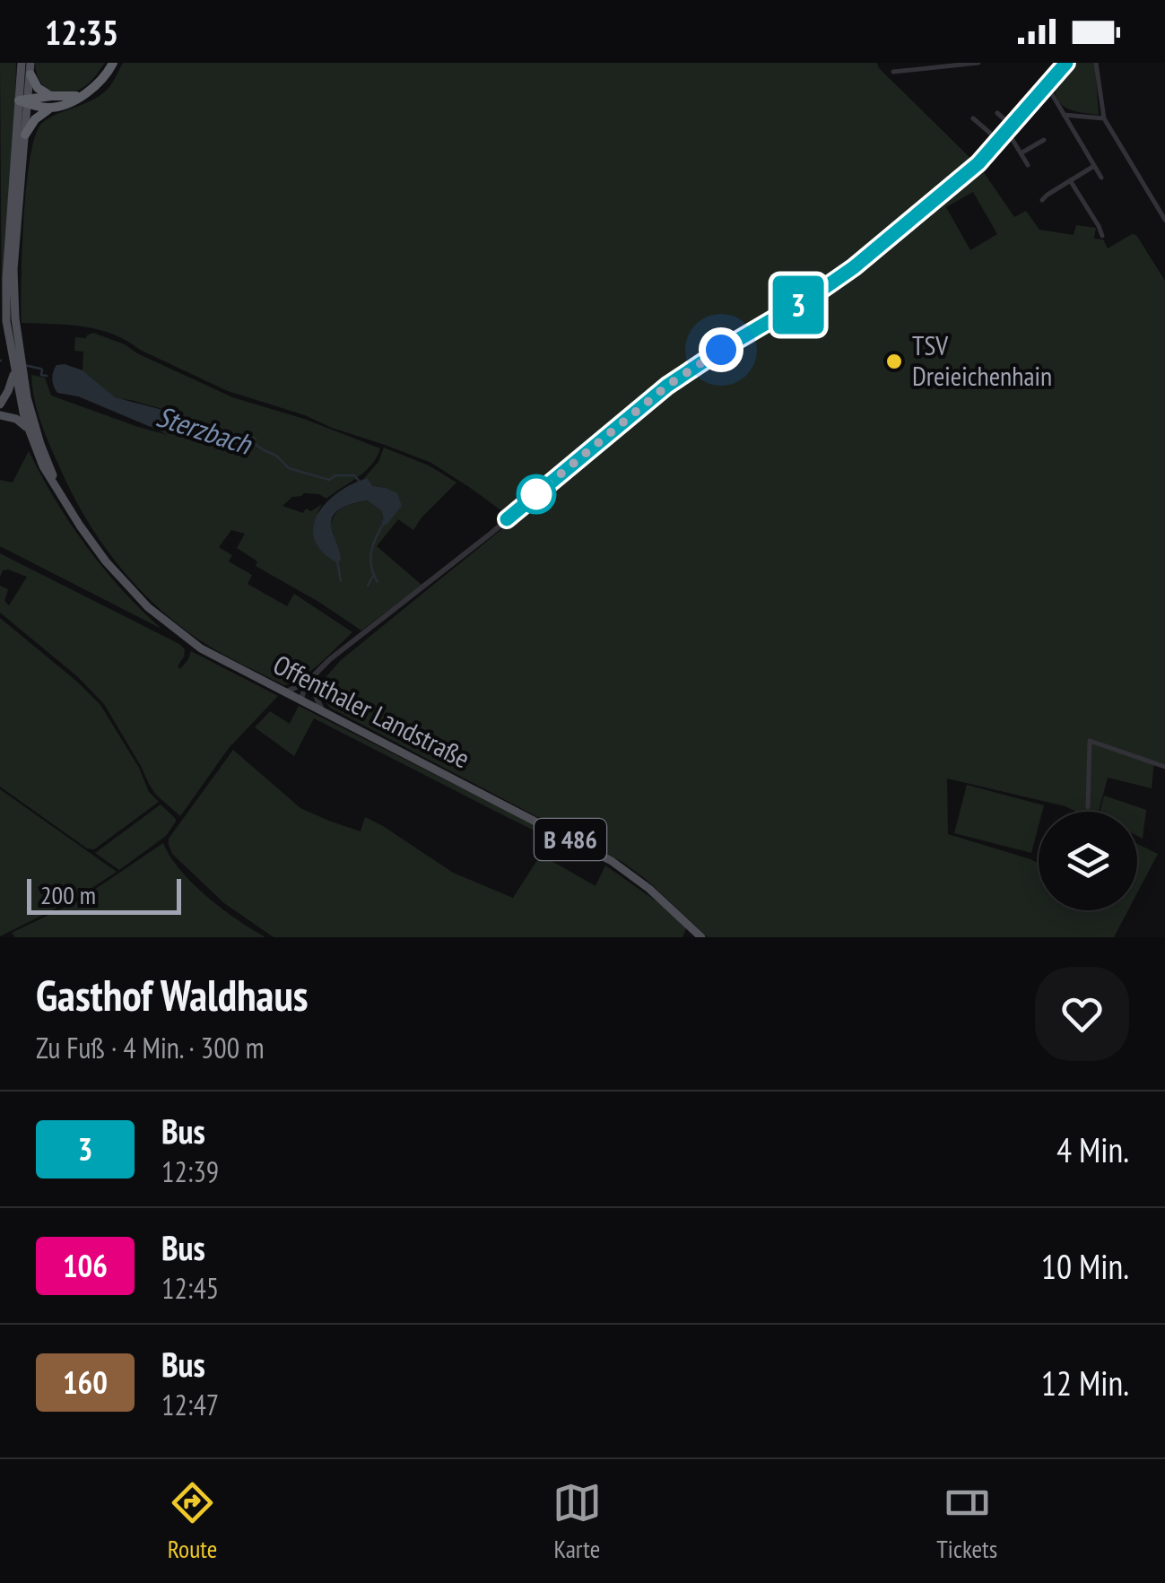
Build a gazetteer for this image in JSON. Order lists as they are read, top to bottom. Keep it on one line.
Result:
{"streets":{"main road":["Offenthaler Landstraße","B 486"]},"crossings":[["Offenthaler Landstraße","B 486"]],"water":["Sterzbach"],"places":["TSV Dreieichenhain"],"lines":["bus line 3"],"scale_bar":"200 m","page":{"status":"12:35","on_map":"3","scale":"200 m","heading":["Gasthof Waldhaus","Zu Fuß · 4 Min. · 300 m"],"list":[{"mark":"3","name":"Bus","note":"12:39","value":"4 Min."},{"mark":"106","name":"Bus","note":"12:45","value":"10 Min."},{"mark":"160","name":"Bus","note":"12:47","value":"12 Min."}],"tabs":["Route","Karte","Tickets"]}}
